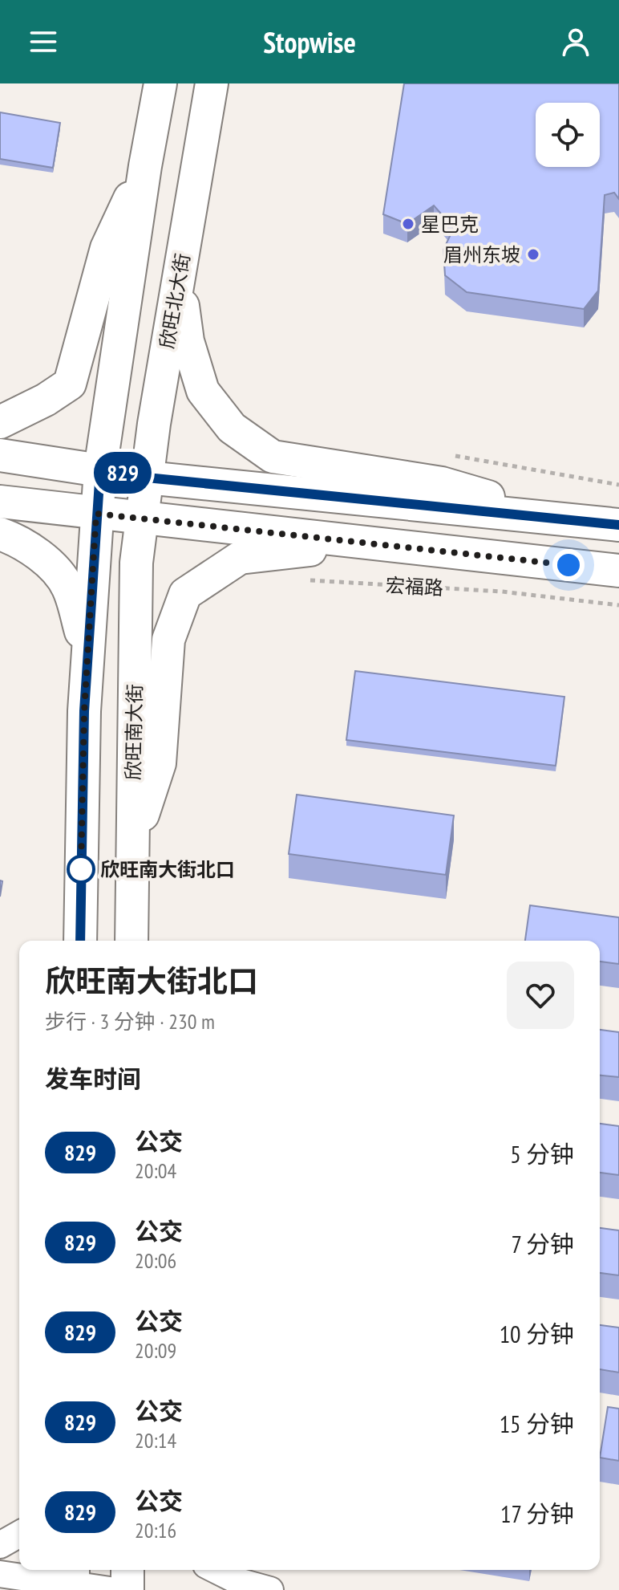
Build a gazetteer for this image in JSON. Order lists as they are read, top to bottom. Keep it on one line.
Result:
{"streets":{"main road":["欣旺北大街","宏福路","欣旺南大街"]},"crossings":[["欣旺北大街","宏福路"],["欣旺北大街","欣旺南大街"],["宏福路","欣旺南大街"]],"places":["星巴克","眉州东坡","欣旺南大街北口"],"lines":["bus line 829"],"page":{"header":"Stopwise","on_map":"829","heading":[["欣旺南大街北口","步行 · 3 分钟 · 230 m"],"发车时间"],"list":[{"mark":"829","name":"公交","note":"20:04","value":"5 分钟"},{"mark":"829","name":"公交","note":"20:06","value":"7 分钟"},{"mark":"829","name":"公交","note":"20:09","value":"10 分钟"},{"mark":"829","name":"公交","note":"20:14","value":"15 分钟"},{"mark":"829","name":"公交","note":"20:16","value":"17 分钟"}]}}
